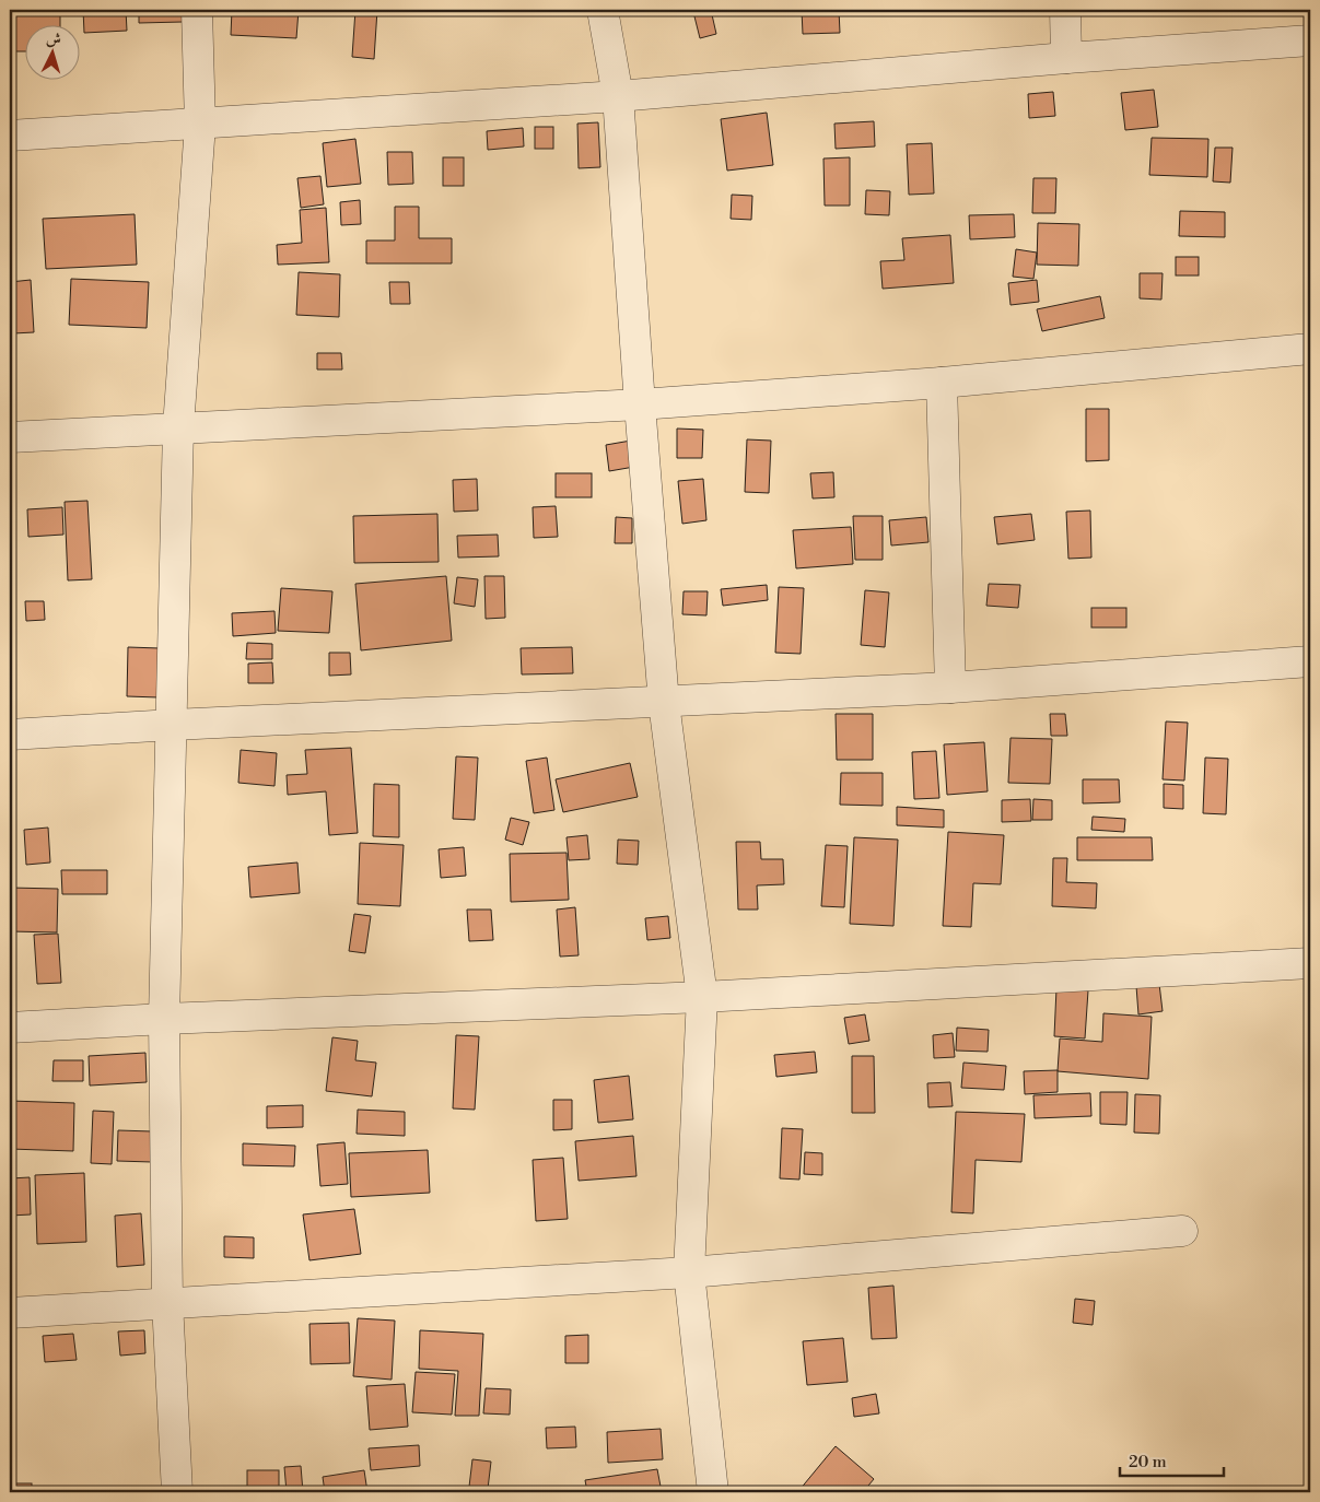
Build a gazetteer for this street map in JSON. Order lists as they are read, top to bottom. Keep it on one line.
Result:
{"scale_bar":"20 m","north":"top"}
